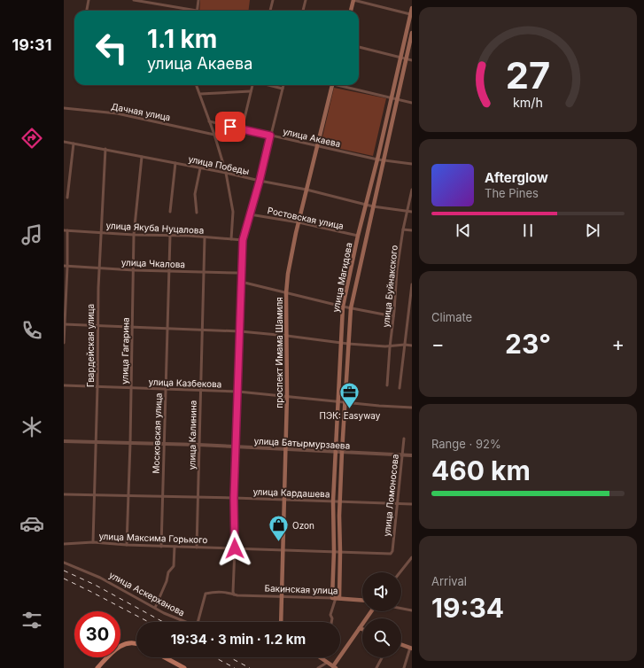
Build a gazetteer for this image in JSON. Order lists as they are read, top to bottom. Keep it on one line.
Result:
{"streets":{"main road":["улица Магидова","проспект Имама Шамиля","Бакинская улица"],"street":["Дачная улица","улица Акаева","улица Победы","Ростовская улица","улица Якуба Нуцалова","улица Чкалова","улица Буйнакского","Гвардейская улица","улица Гагарина","улица Казбекова","Московская улица","улица Калинина","улица Батырмурзаева","улица Кардашева","улица Ломоносова","улица Максима Горького","улица Аскерханова"]},"crossings":[["улица Акаева","улица Магидова"],["улица Акаева","проспект Имама Шамиля"],["улица Победы","улица Магидова"],["улица Победы","улица Буйнакского"],["улица Победы","Гвардейская улица"],["улица Победы","улица Гагарина"],["улица Победы","проспект Имама Шамиля"],["Ростовская улица","улица Магидова"],["Ростовская улица","проспект Имама Шамиля"],["улица Якуба Нуцалова","Гвардейская улица"],["улица Якуба Нуцалова","улица Гагарина"],["улица Якуба Нуцалова","Московская улица"],["улица Якуба Нуцалова","улица Калинина"],["улица Чкалова","Гвардейская улица"],["улица Чкалова","улица Гагарина"],["улица Чкалова","Московская улица"],["улица Чкалова","улица Калинина"],["улица Магидова","улица Казбекова"],["улица Магидова","улица Батырмурзаева"],["улица Магидова","улица Кардашева"],["улица Магидова","улица Максима Горького"],["улица Магидова","Бакинская улица"],["Гвардейская улица","улица Казбекова"],["Гвардейская улица","улица Батырмурзаева"],["Гвардейская улица","улица Кардашева"],["Гвардейская улица","улица Максима Горького"],["улица Гагарина","улица Казбекова"],["улица Гагарина","улица Батырмурзаева"],["улица Гагарина","улица Кардашева"],["улица Гагарина","улица Максима Горького"],["проспект Имама Шамиля","улица Казбекова"],["проспект Имама Шамиля","улица Батырмурзаева"],["проспект Имама Шамиля","улица Кардашева"],["проспект Имама Шамиля","улица Максима Горького"],["проспект Имама Шамиля","Бакинская улица"],["улица Казбекова","Московская улица"],["улица Казбекова","улица Калинина"],["Московская улица","улица Батырмурзаева"],["Московская улица","улица Кардашева"],["Московская улица","улица Максима Горького"],["улица Калинина","улица Батырмурзаева"],["улица Калинина","улица Кардашева"],["улица Калинина","улица Максима Горького"],["улица Батырмурзаева","улица Ломоносова"],["улица Кардашева","улица Ломоносова"],["улица Ломоносова","улица Максима Горького"],["Бакинская улица","улица Аскерханова"]],"places":{"office":["ПЭК: Easyway"],"shop":["Ozon"]},"page":{"tabs":"19:31","turn":["1.1 km","улица Акаева"],"song":["Afterglow","The Pines"],"tile":["Climate",["Range · 92%","460 km"],["Arrival","19:34"]],"heat":["−","23°","+"],"limit":"30","trip":"19:34 · 3 min · 1.2 km","gauge":["27","km/h"]}}
